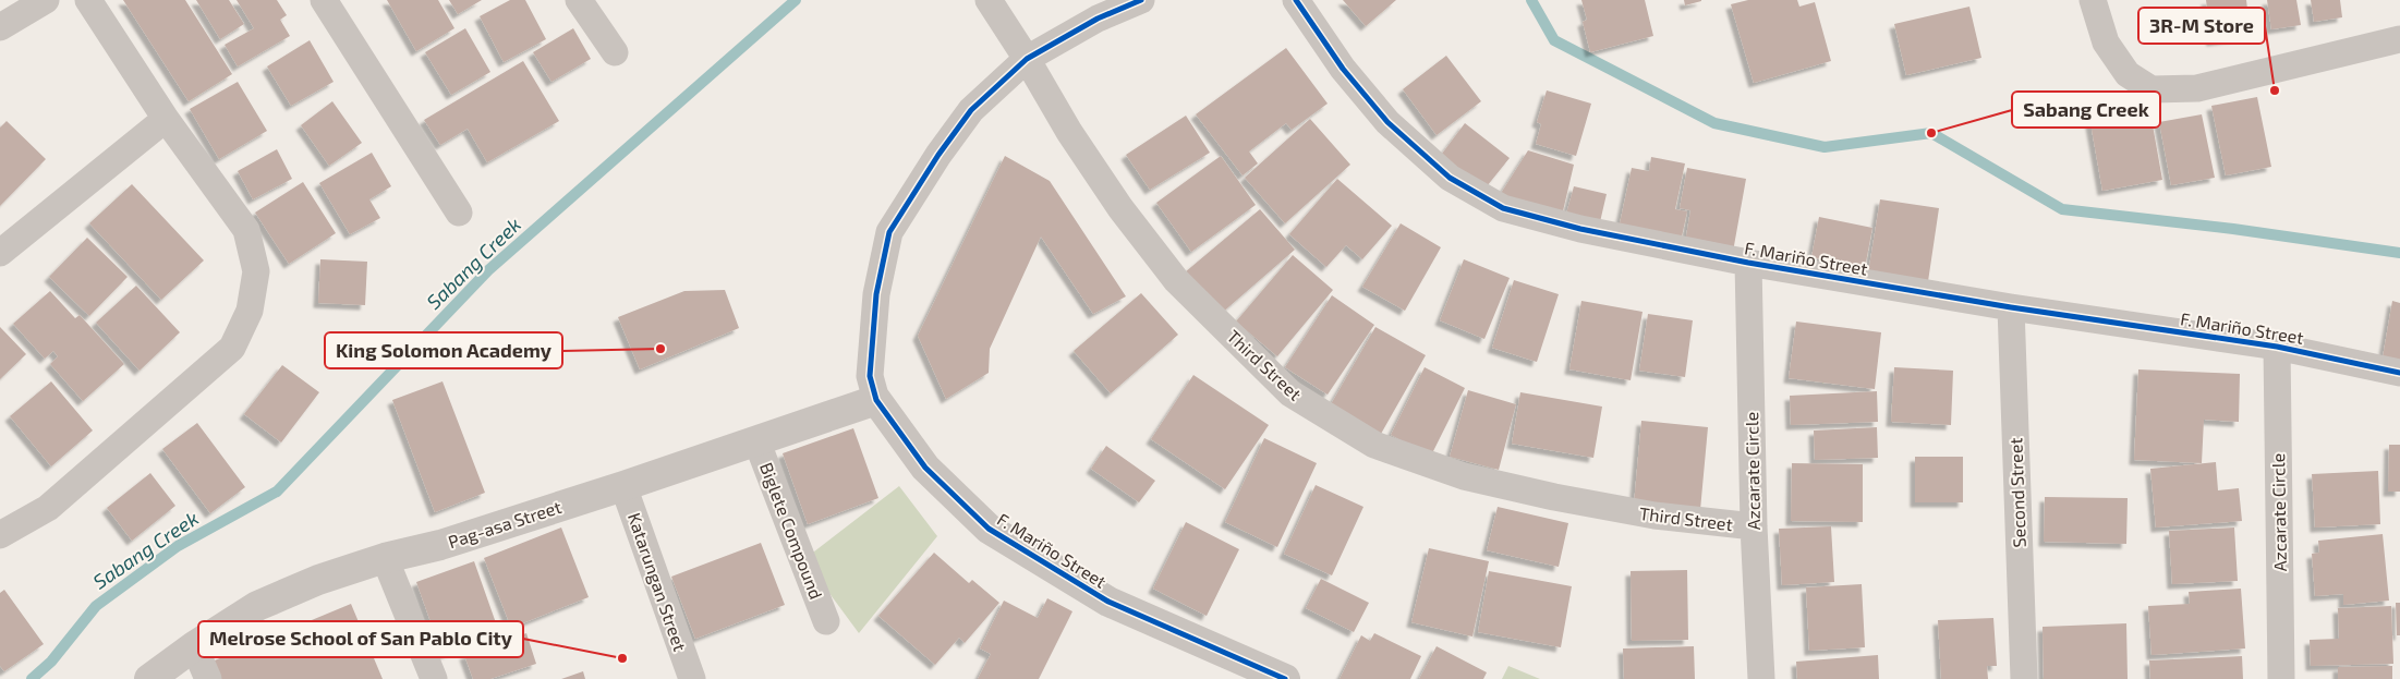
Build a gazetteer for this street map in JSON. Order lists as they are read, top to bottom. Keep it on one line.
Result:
{"streets":{"street":["F. Mariño Street","Third Street","Azcarate Circle","Second Street","Pag-asa Street","Biglete Compound","Katarungan Street"]},"crossings":[["F. Mariño Street","Third Street"],["F. Mariño Street","Azcarate Circle"],["F. Mariño Street","Second Street"],["F. Mariño Street","Pag-asa Street"],["Third Street","Azcarate Circle"],["Pag-asa Street","Biglete Compound"],["Pag-asa Street","Katarungan Street"]],"water":["Sabang Creek"],"places":["3R-M Store","Sabang Creek","King Solomon Academy","Melrose School of San Pablo City"]}
